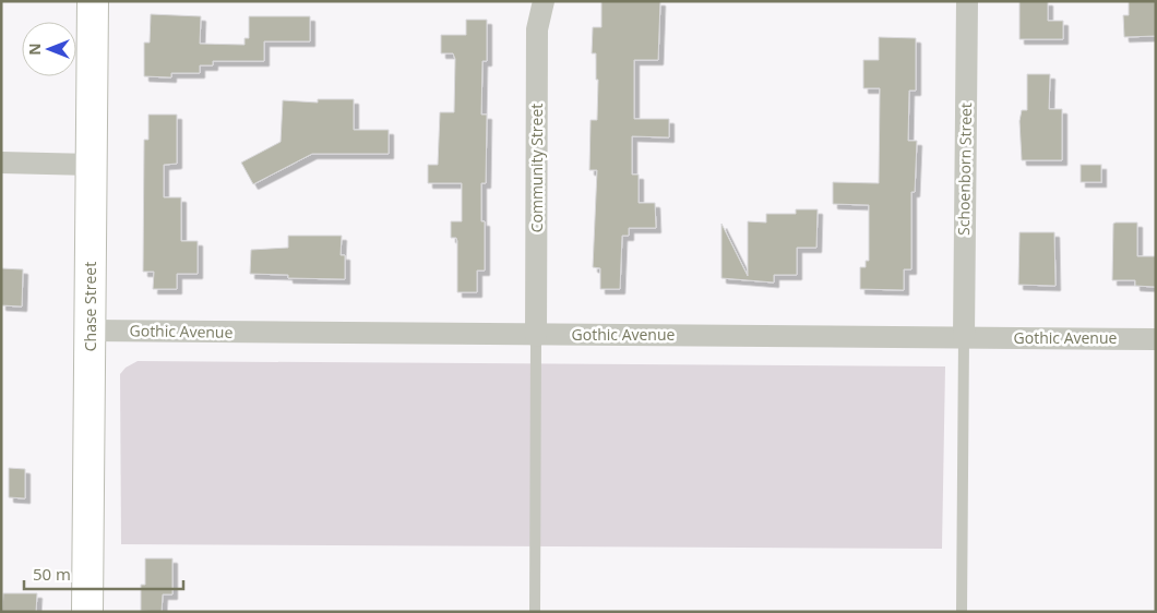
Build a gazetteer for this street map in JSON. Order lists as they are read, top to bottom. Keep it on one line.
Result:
{"streets":{"street":["Community Street","Schoenborn Street","Chase Street","Gothic Avenue"]},"crossings":[["Community Street","Gothic Avenue"],["Schoenborn Street","Gothic Avenue"],["Chase Street","Gothic Avenue"]],"scale_bar":"50 m","north":"left"}
